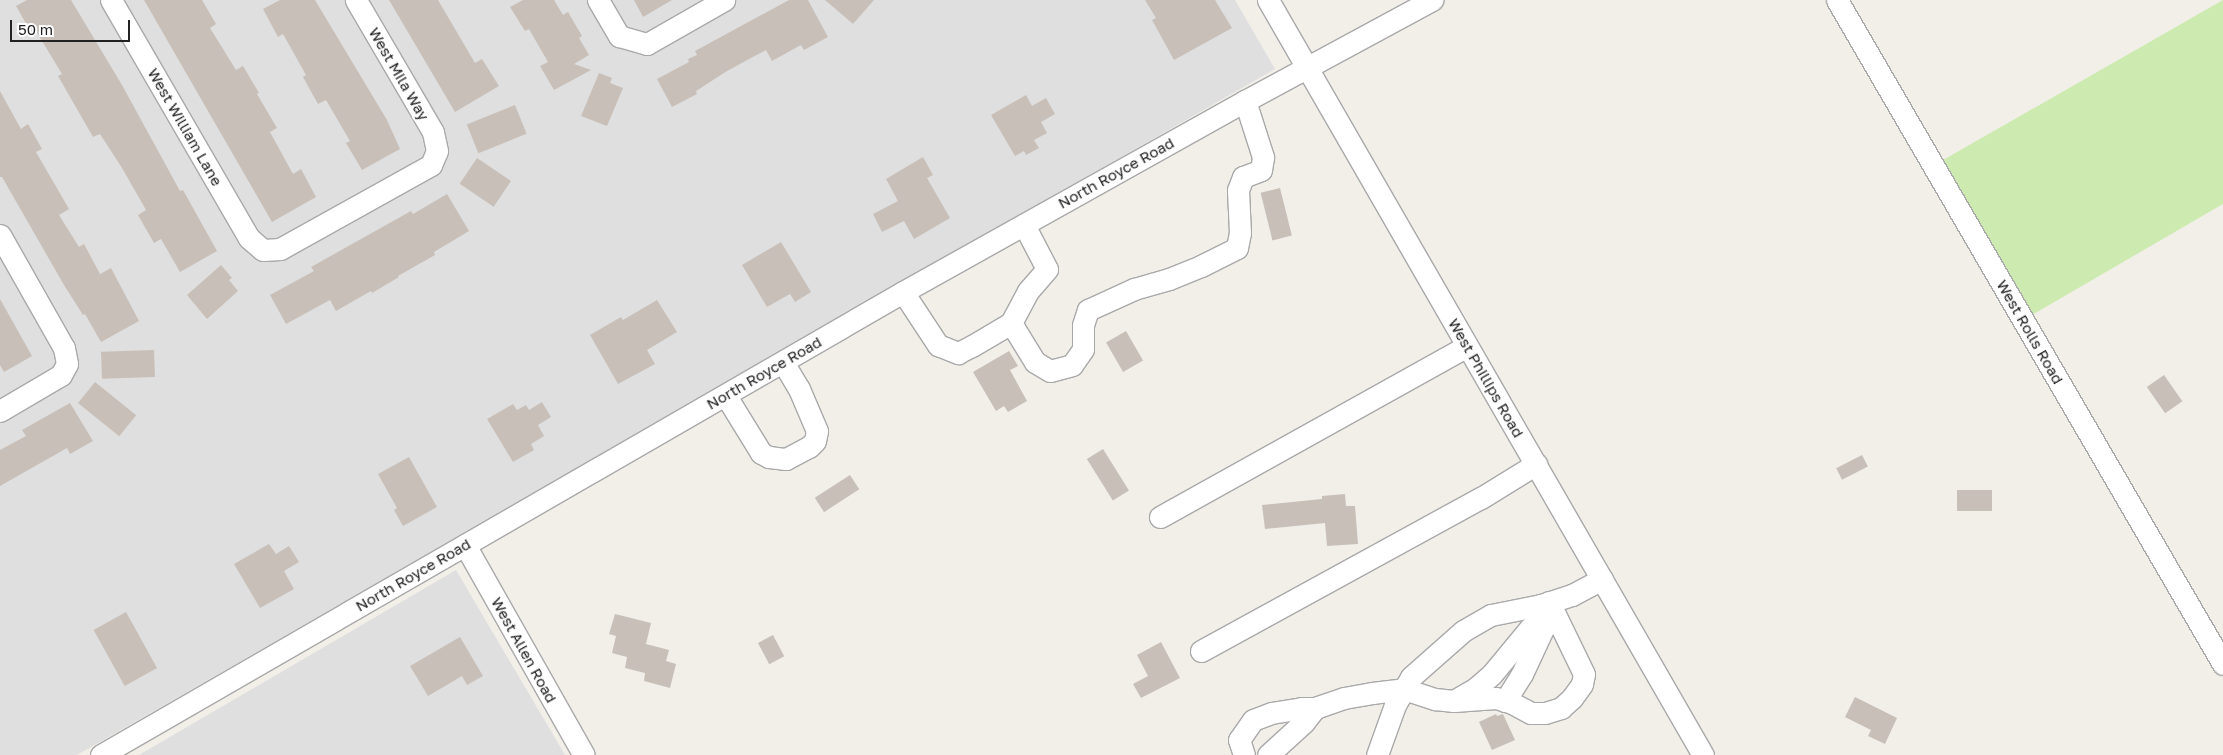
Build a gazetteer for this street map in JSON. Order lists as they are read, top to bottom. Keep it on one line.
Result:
{"streets":{"street":["West Mila Way","West William Lane","North Royce Road","West Rolls Road","West Phillips Road","West Allen Road"]},"crossings":[["West Mila Way","West William Lane"],["North Royce Road","West Phillips Road"],["North Royce Road","West Allen Road"]],"scale_bar":"50 m"}
